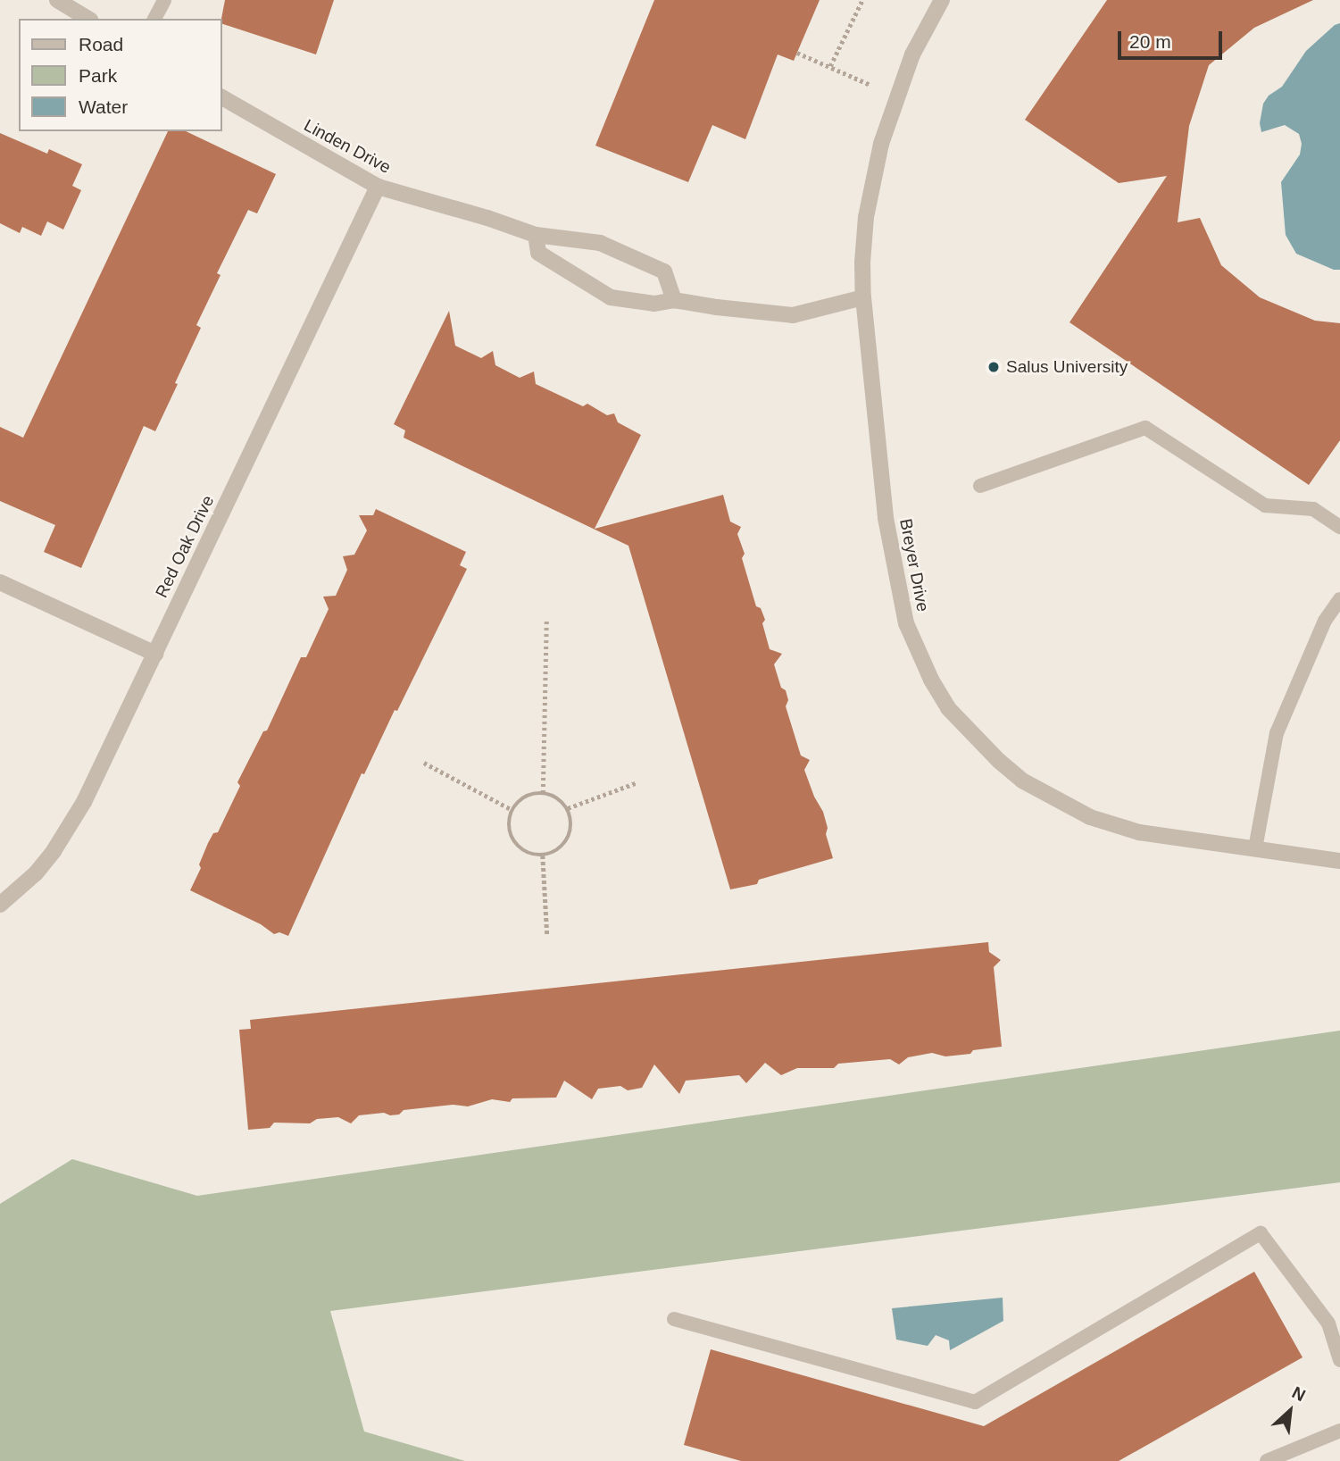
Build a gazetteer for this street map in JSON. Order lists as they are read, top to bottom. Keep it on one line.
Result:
{"streets":{"street":["Linden Drive","Red Oak Drive","Breyer Drive"]},"crossings":[["Linden Drive","Red Oak Drive"]],"places":["Salus University"],"legend":["Road","Park","Water"],"scale_bar":"20 m","north":"top right"}
